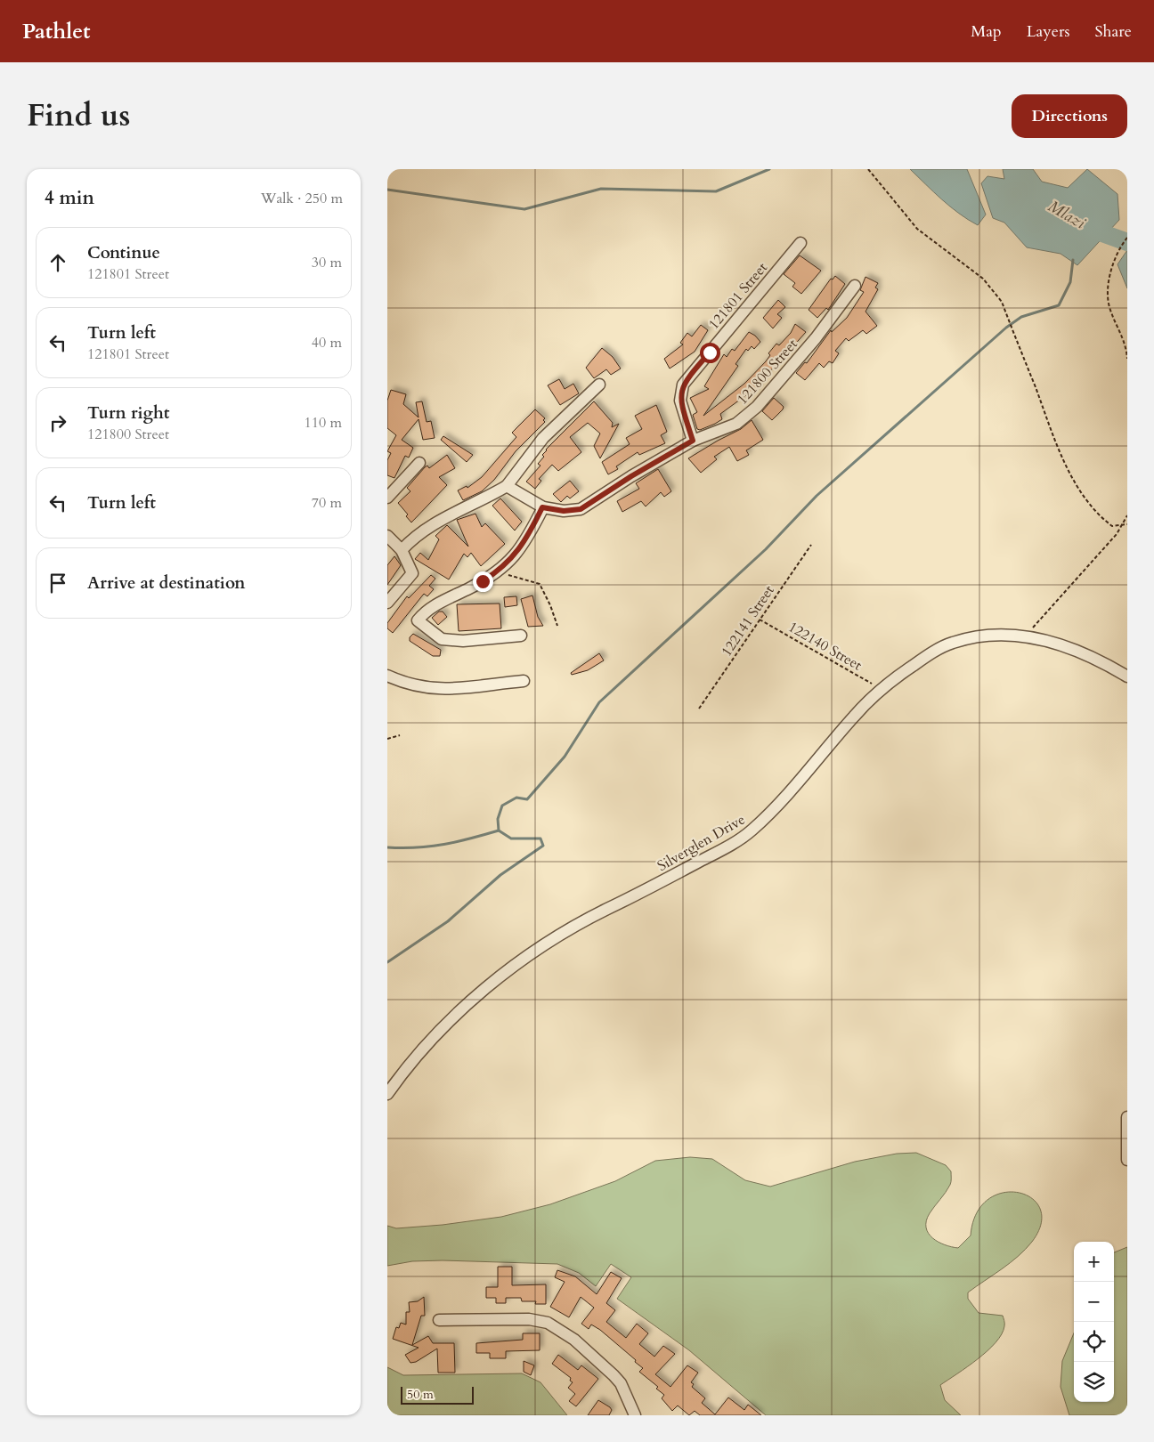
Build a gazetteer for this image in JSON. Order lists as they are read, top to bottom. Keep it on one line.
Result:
{"streets":{"street":["121801 Street","121800 Street","Silverglen Drive"],"path":["122141 Street","122140 Street"]},"crossings":[["121801 Street","121800 Street"],["122141 Street","122140 Street"],["122140 Street","Silverglen Drive"]],"water":["Mlazi"],"scale_bar":"50 m","page":{"header":"Pathlet","nav":["Map","Layers","Share"],"title":"Find us","buttons":"Directions","heading":["4 min","Walk · 250 m"],"list":[["Continue","121801 Street","30 m"],["Turn left","121801 Street","40 m"],["Turn right","121800 Street","110 m"],["Turn left","70 m"],"Arrive at destination"],"map_buttons":["+","−"],"scale":"50 m"}}
